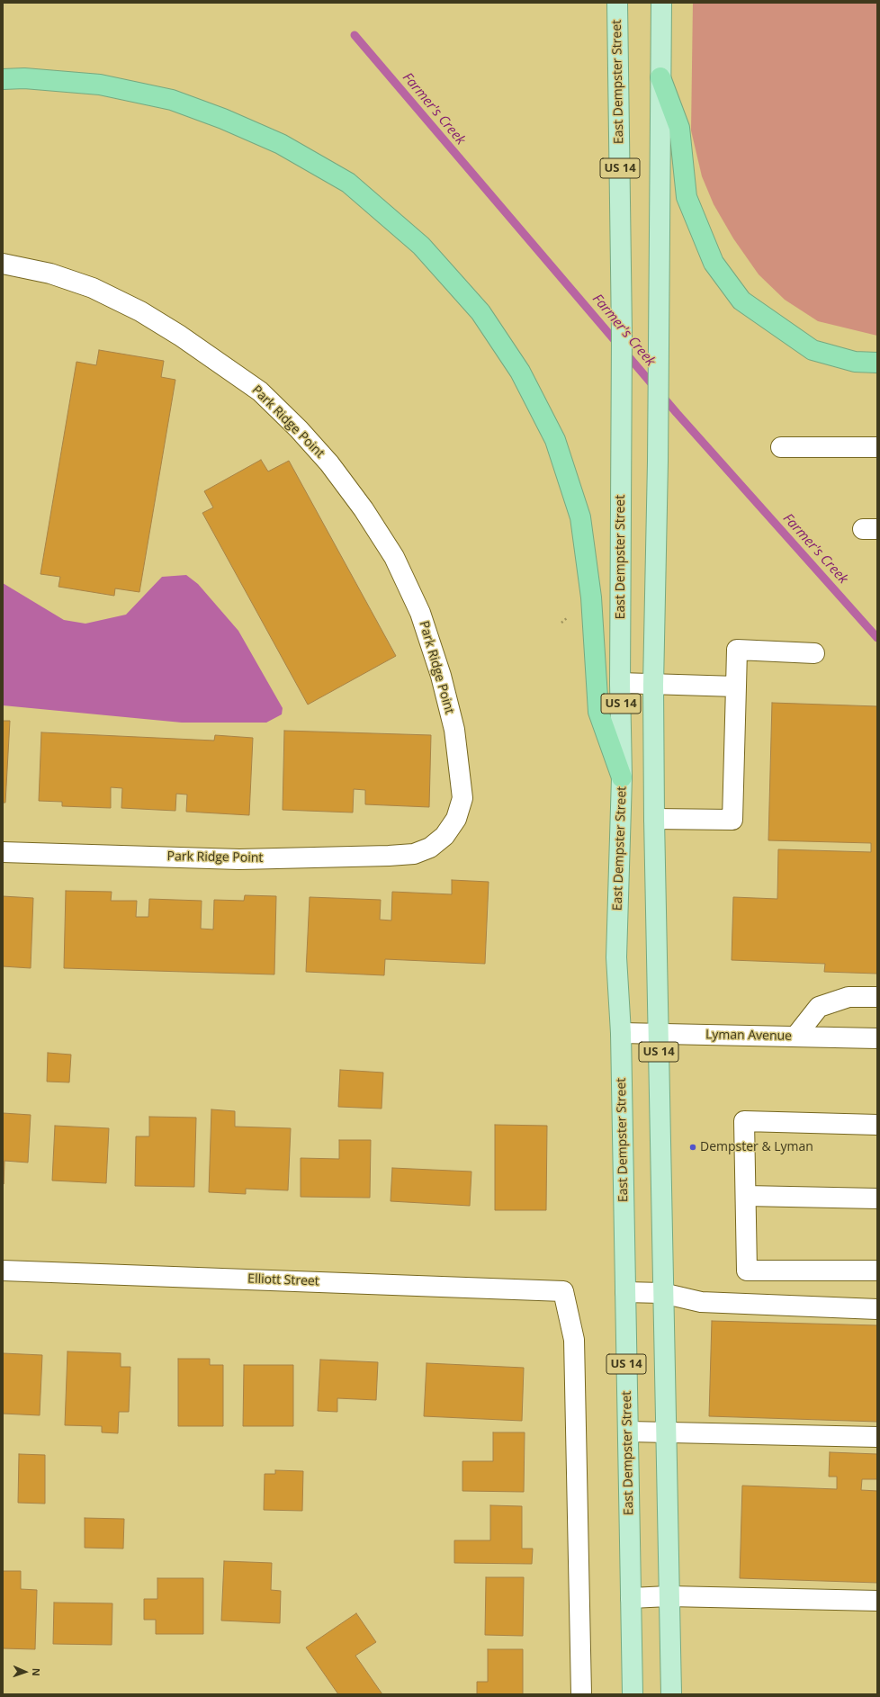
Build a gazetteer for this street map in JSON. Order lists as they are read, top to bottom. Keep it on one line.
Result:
{"streets":{"main road":["East Dempster Street","US 14"],"street":["Park Ridge Point","Lyman Avenue","Elliott Street"]},"crossings":[["East Dempster Street","Lyman Avenue"],["US 14","Lyman Avenue"]],"water":["Farmer's Creek"],"places":["Dempster & Lyman"],"north":"right"}
